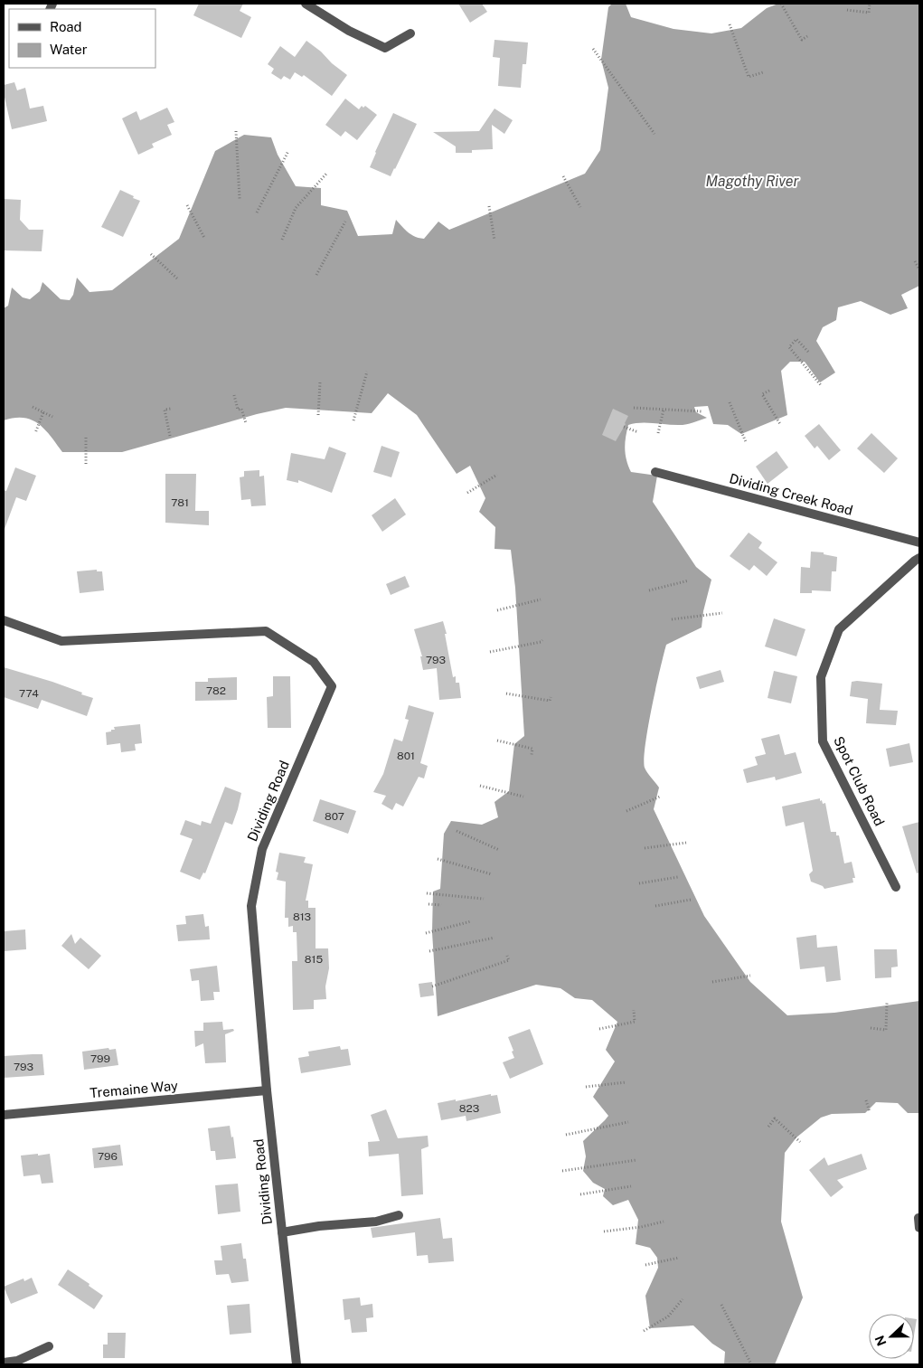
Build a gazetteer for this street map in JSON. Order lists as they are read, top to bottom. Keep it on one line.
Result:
{"streets":{"street":["Dividing Creek Road","Spot Club Road","Dividing Road","Tremaine Way"]},"crossings":[["Dividing Road","Tremaine Way"]],"water":["Magothy River"],"house_numbers":["781","793","782","774","801","807","813","815","799","793","823","796"],"legend":["Road","Water"],"north":"left"}
